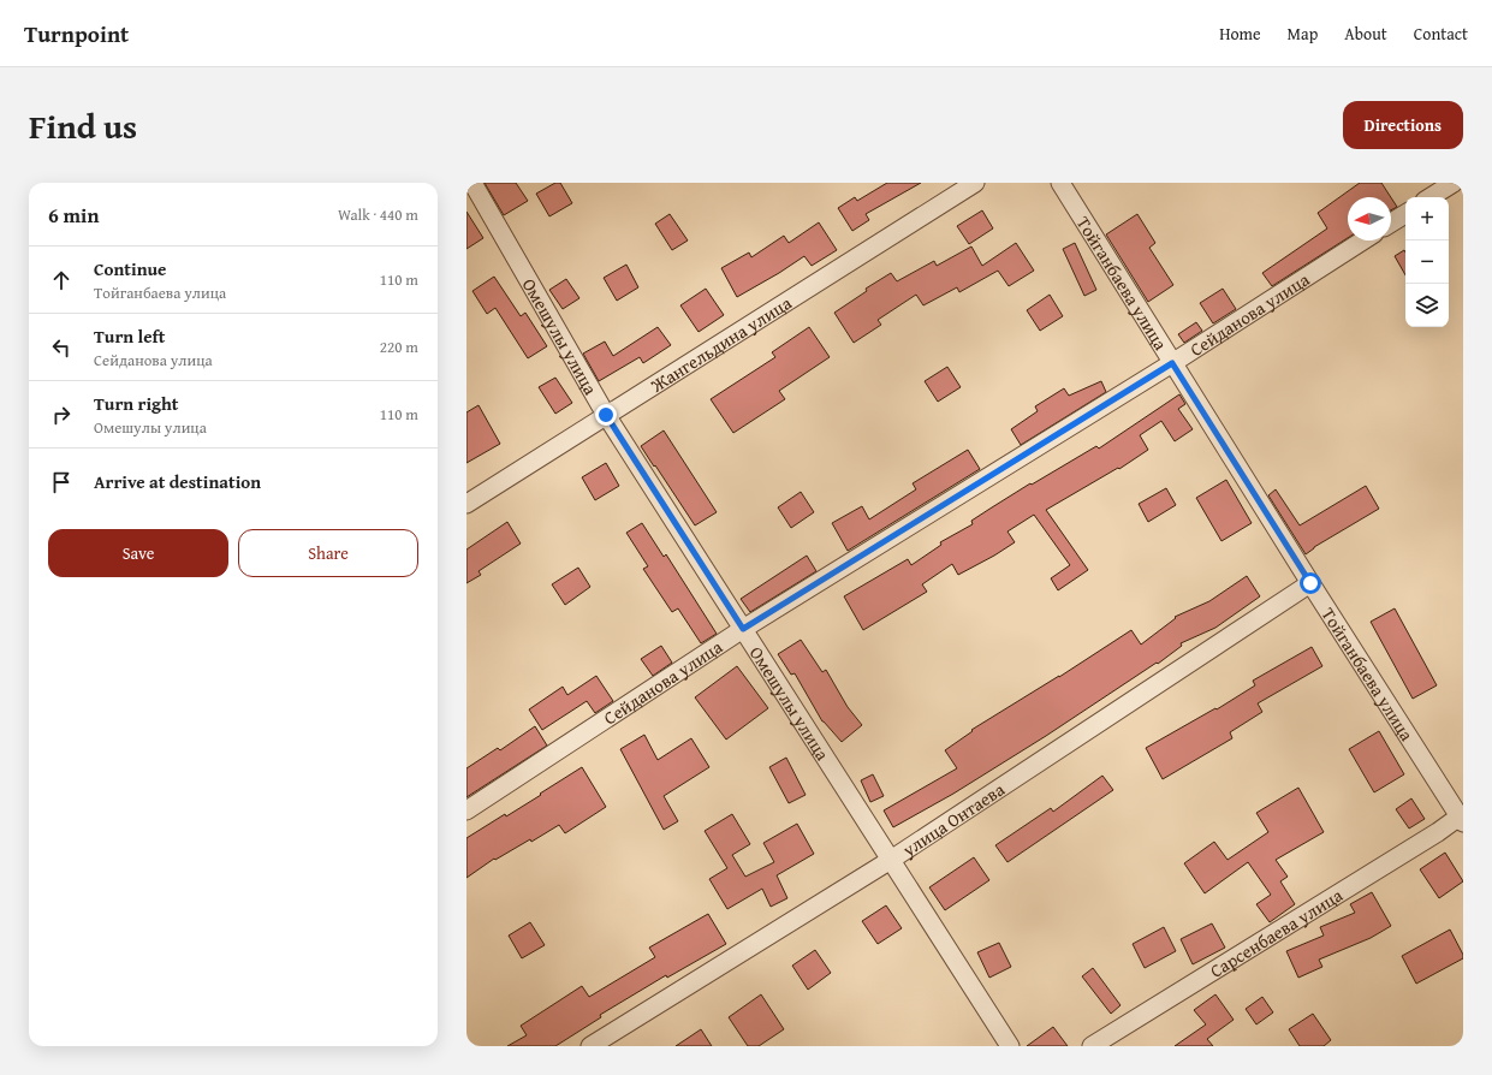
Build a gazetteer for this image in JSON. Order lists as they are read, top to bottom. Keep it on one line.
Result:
{"streets":{"street":["Тойганбаева улица","Сейданова улица","Омешулы улица","Жангельдина улица","улица Онтаева","Сарсенбаева улица"]},"crossings":[["Тойганбаева улица","Сейданова улица"],["Тойганбаева улица","улица Онтаева"],["Тойганбаева улица","Сарсенбаева улица"],["Сейданова улица","Омешулы улица"],["Омешулы улица","Жангельдина улица"],["Омешулы улица","улица Онтаева"]],"north":"left","page":{"header":"Turnpoint","nav":["Home","Map","About","Contact"],"title":"Find us","buttons":["Directions",["Save","Share"]],"heading":["6 min","Walk · 440 m"],"map_buttons":["+","−"],"list":[["Continue","Тойганбаева улица","110 m"],["Turn left","Сейданова улица","220 m"],["Turn right","Омешулы улица","110 m"],"Arrive at destination"]}}
